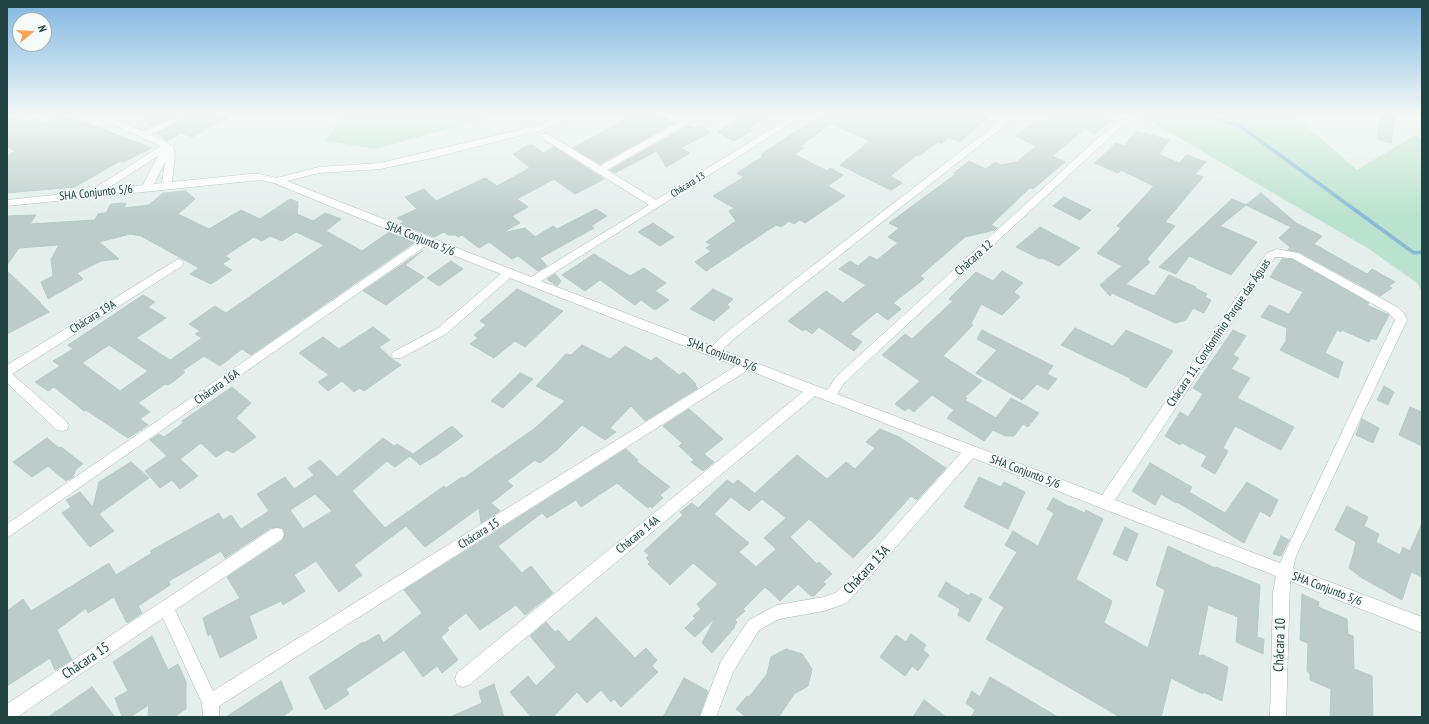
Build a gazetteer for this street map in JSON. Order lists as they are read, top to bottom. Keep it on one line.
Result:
{"streets":{"street":["Chácara 13","SHA Conjunto 5/6","Chácara 12","Chácara 19A","Chácara 11, Condomínio Parque das Águas","Chácara 16A","Chácara 15","Chácara 14A","Chácara 13A","Chácara 10"]},"crossings":[["Chácara 13","SHA Conjunto 5/6"],["SHA Conjunto 5/6","Chácara 12"],["SHA Conjunto 5/6","Chácara 11, Condomínio Parque das Águas"],["SHA Conjunto 5/6","Chácara 16A"],["SHA Conjunto 5/6","Chácara 15"],["SHA Conjunto 5/6","Chácara 14A"],["SHA Conjunto 5/6","Chácara 13A"],["SHA Conjunto 5/6","Chácara 10"],["Chácara 11, Condomínio Parque das Águas","Chácara 10"]],"north":"right"}
